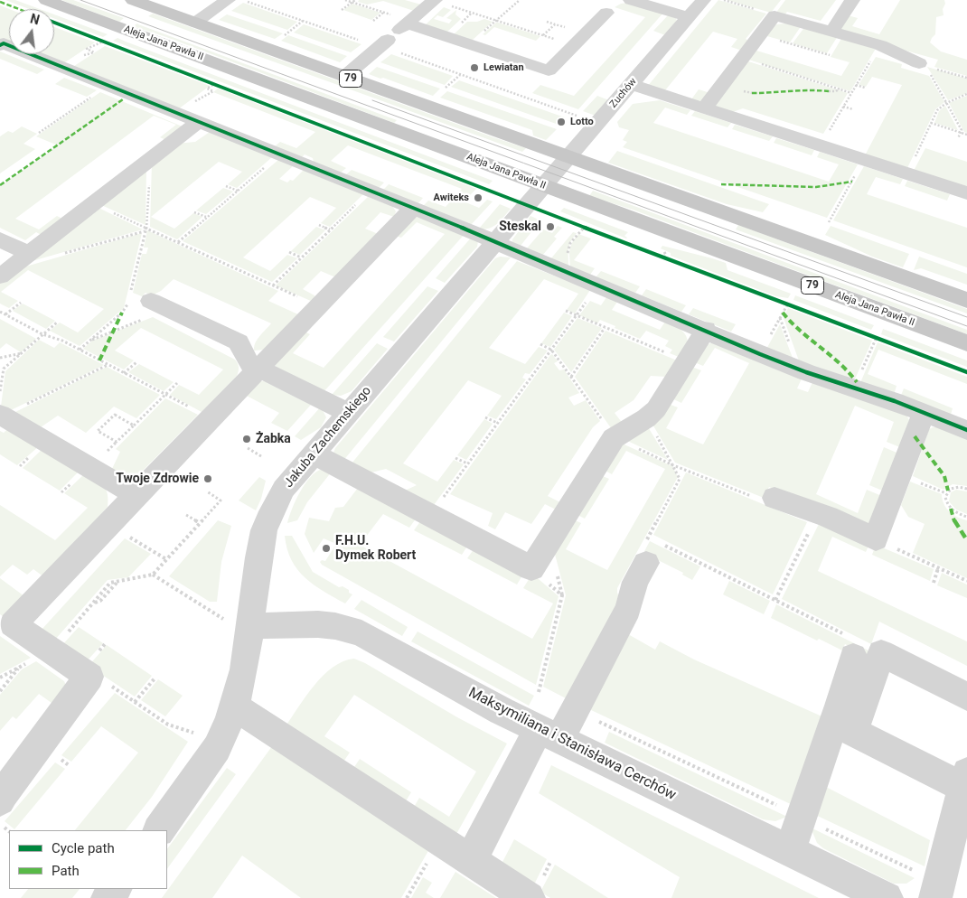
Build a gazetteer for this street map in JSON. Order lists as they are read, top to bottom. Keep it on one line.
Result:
{"streets":{"main road":["Aleja Jana Pawła II","79"],"street":["Zuchów","Jakuba Zachemskiego","Maksymiliana i Stanisława Cerchów"]},"crossings":[["Aleja Jana Pawła II","Zuchów"],["Aleja Jana Pawła II","Jakuba Zachemskiego"],["79","Zuchów"],["Zuchów","Jakuba Zachemskiego"],["Jakuba Zachemskiego","Maksymiliana i Stanisława Cerchów"]],"places":["Lewiatan","Lotto","Awiteks","Steskal","Żabka","Twoje Zdrowie","F.H.U. Dymek Robert"],"legend":["Cycle path","Path"],"north":"top"}
